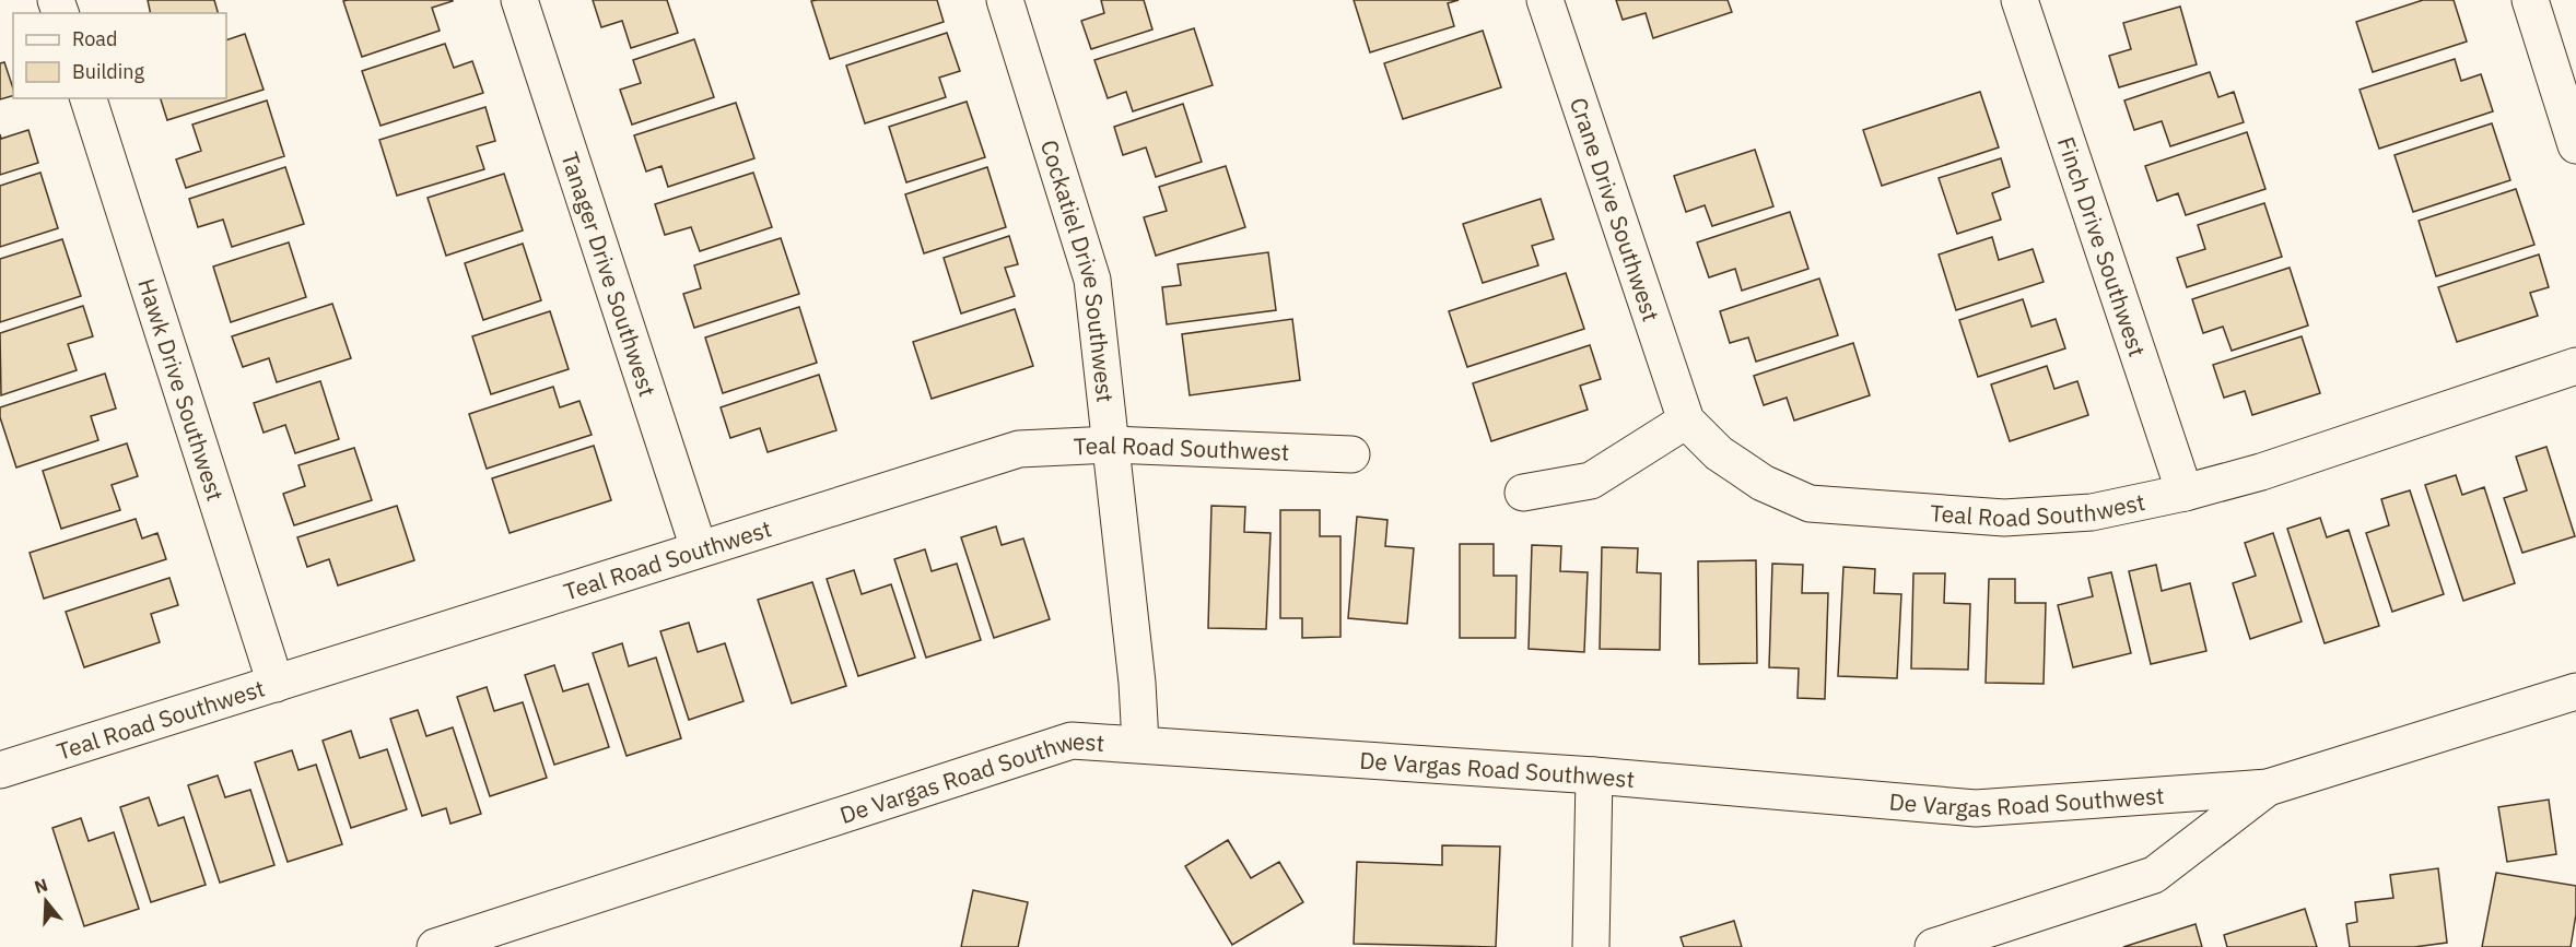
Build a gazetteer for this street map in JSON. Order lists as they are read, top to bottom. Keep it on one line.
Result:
{"streets":{"street":["Crane Drive Southwest","Finch Drive Southwest","Cockatiel Drive Southwest","Tanager Drive Southwest","Hawk Drive Southwest","Teal Road Southwest","De Vargas Road Southwest"]},"crossings":[["Crane Drive Southwest","Teal Road Southwest"],["Finch Drive Southwest","Teal Road Southwest"],["Cockatiel Drive Southwest","Teal Road Southwest"],["Cockatiel Drive Southwest","De Vargas Road Southwest"],["Tanager Drive Southwest","Teal Road Southwest"],["Hawk Drive Southwest","Teal Road Southwest"]],"legend":["Road","Building"],"north":"top"}
